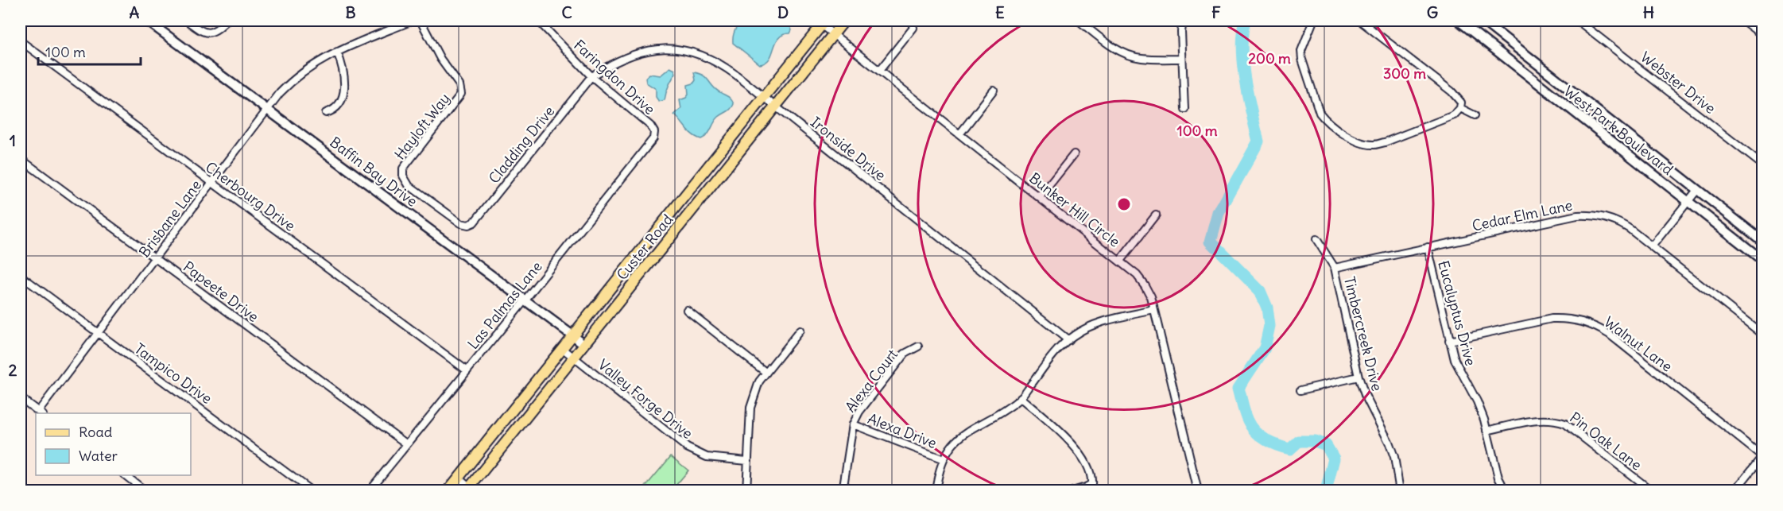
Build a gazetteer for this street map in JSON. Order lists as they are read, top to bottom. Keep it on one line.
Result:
{"streets":{"main road":["West Park Boulevard","Baffin Bay Drive","Custer Road"],"street":["Faringdon Drive","Webster Drive","Hayloft Way","Cladding Drive","Ironside Drive","Cherbourg Drive","Bunker Hill Circle","Cedar Elm Lane","Brisbane Lane","Papeete Drive","Las Palmas Lane","Eucalyptus Drive","Timbercreek Drive","Walnut Lane","Tampico Drive","Alexa Court","Valley Forge Drive","Alexa Drive","Pin Oak Lane"]},"crossings":[["Faringdon Drive","Cladding Drive"],["Faringdon Drive","Ironside Drive"],["Faringdon Drive","Las Palmas Lane"],["Hayloft Way","Cladding Drive"],["Cladding Drive","Ironside Drive"],["Ironside Drive","Custer Road"],["Baffin Bay Drive","Brisbane Lane"],["Baffin Bay Drive","Custer Road"],["Baffin Bay Drive","Las Palmas Lane"],["Cherbourg Drive","Brisbane Lane"],["Cherbourg Drive","Las Palmas Lane"],["Bunker Hill Circle","Custer Road"],["Cedar Elm Lane","Eucalyptus Drive"],["Cedar Elm Lane","Timbercreek Drive"],["Brisbane Lane","Papeete Drive"],["Brisbane Lane","Tampico Drive"],["Custer Road","Valley Forge Drive"],["Papeete Drive","Las Palmas Lane"],["Eucalyptus Drive","Walnut Lane"],["Eucalyptus Drive","Pin Oak Lane"],["Alexa Court","Alexa Drive"]],"legend":["Road","Water"],"scale_bar":"100 m","grid":{"columns":["A","B","C","D","E","F","G","H"],"rows":["1","2"]},"rings":["200 m","300 m","100 m"]}
